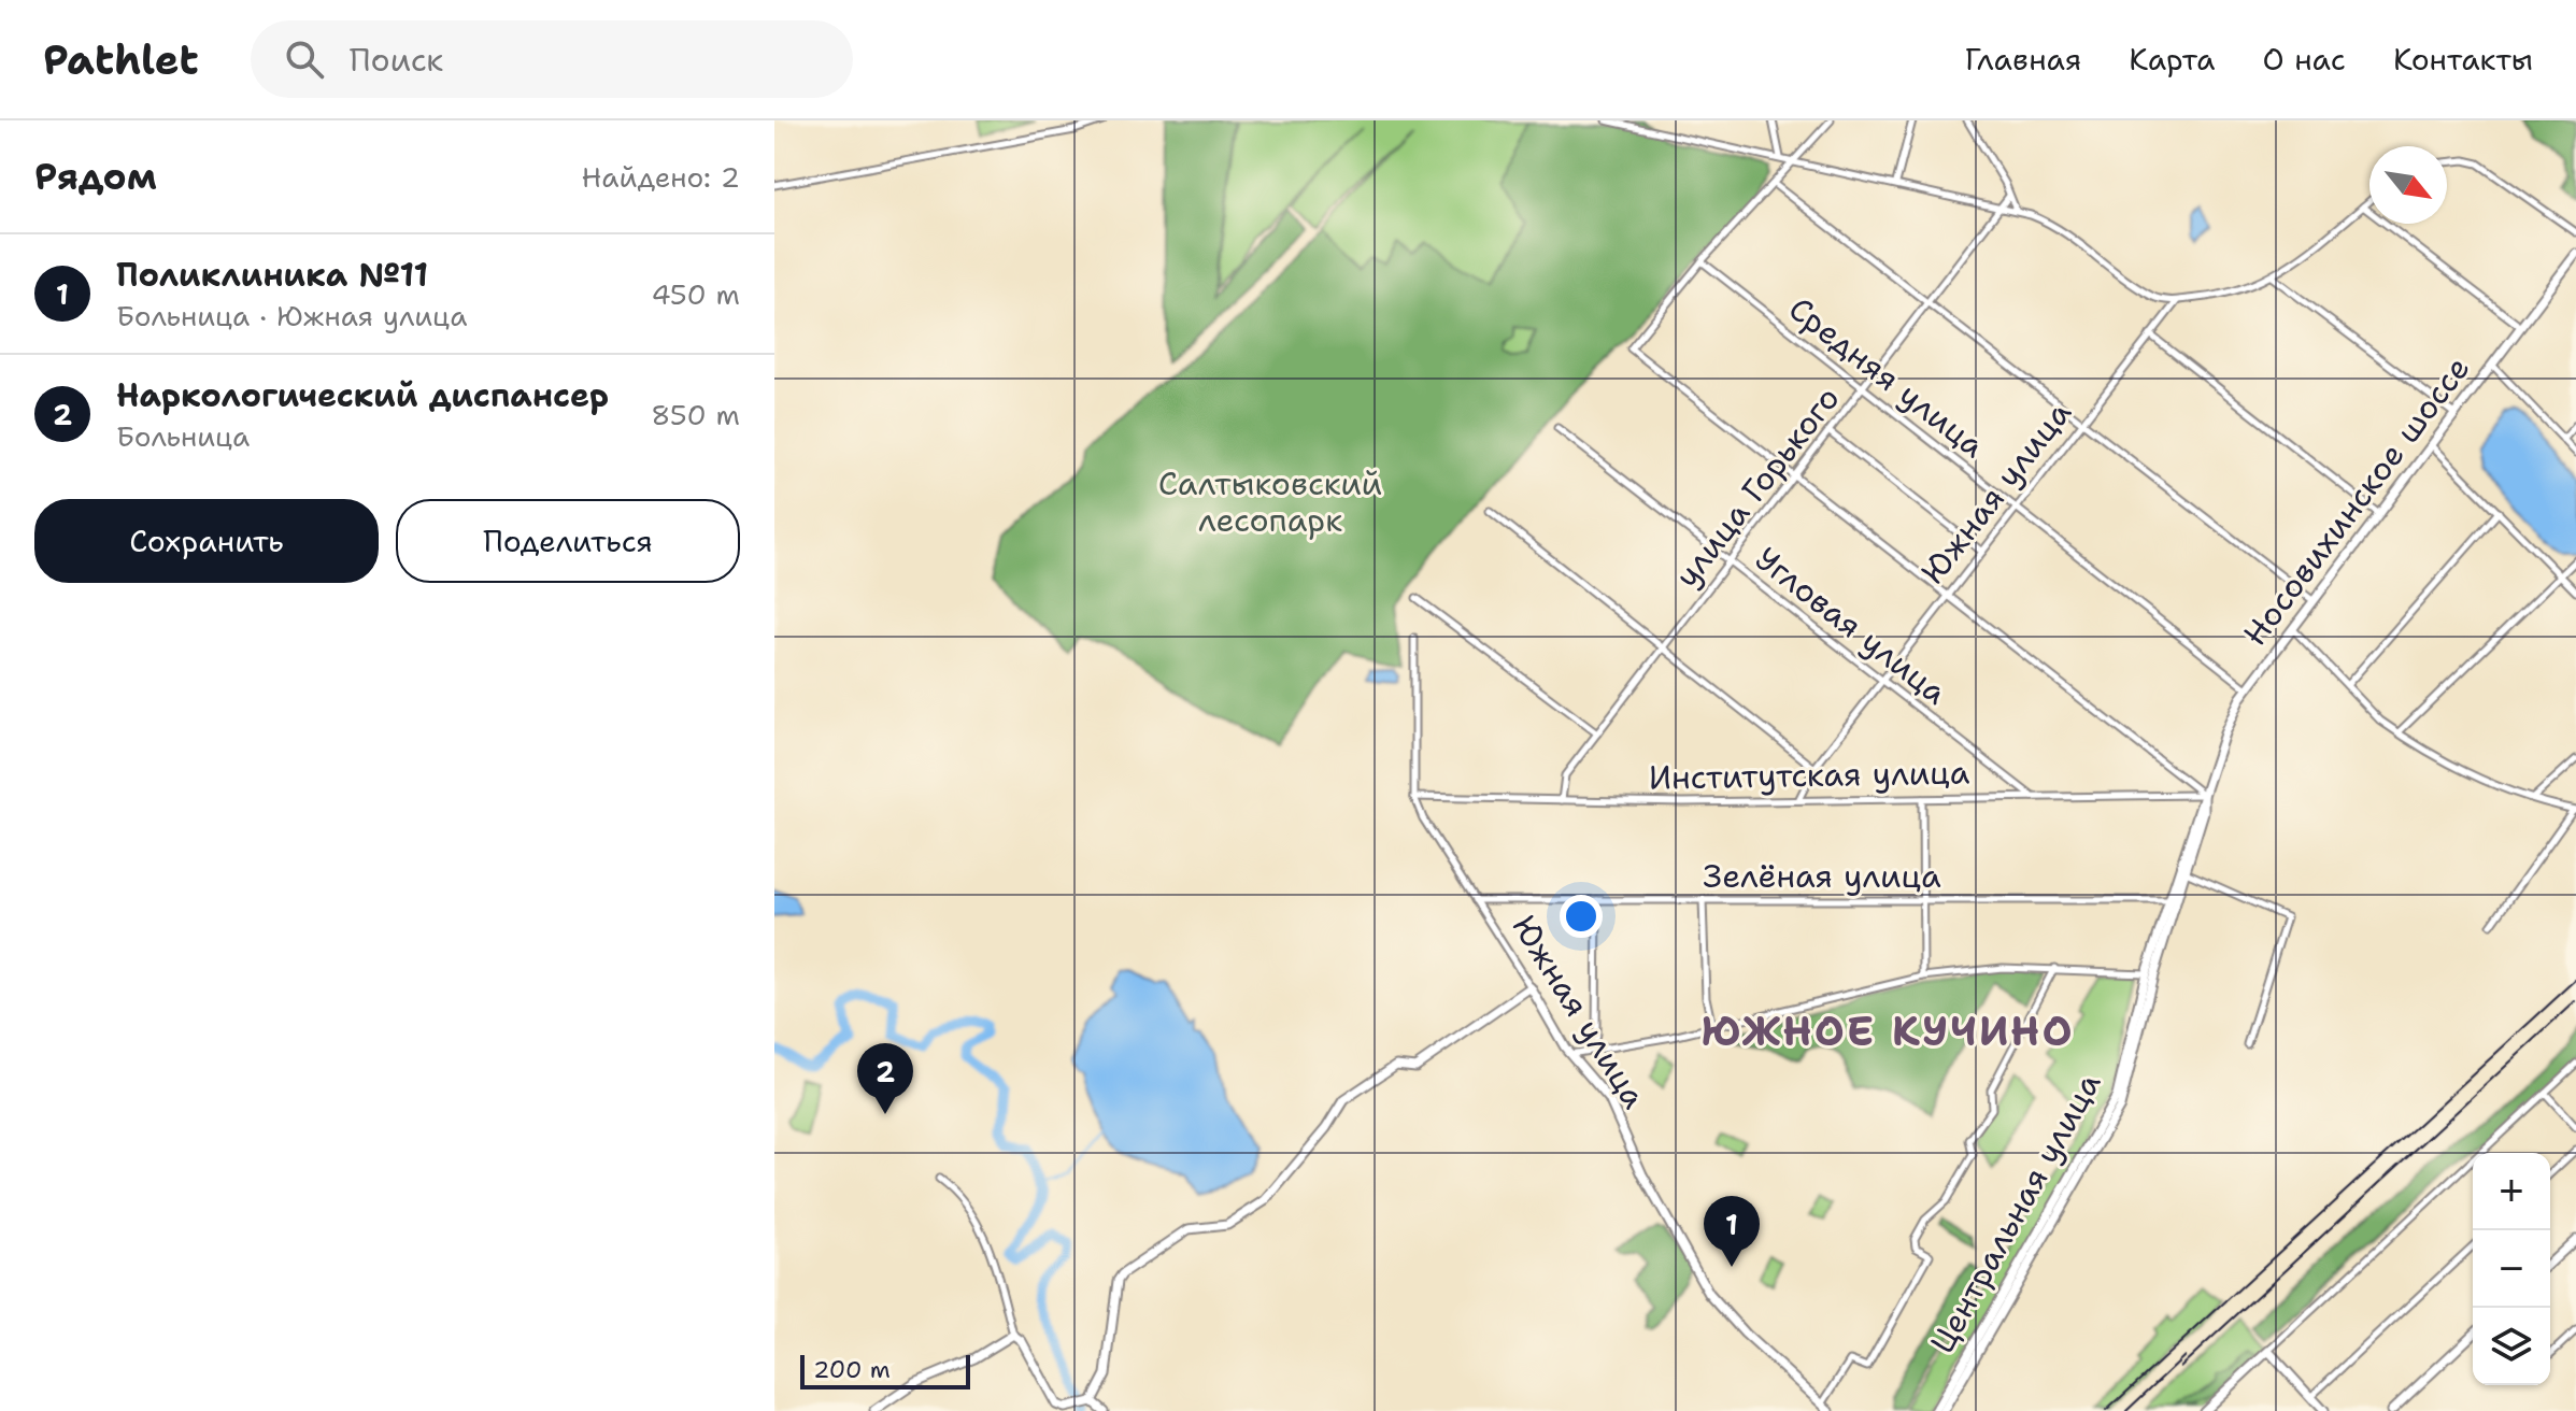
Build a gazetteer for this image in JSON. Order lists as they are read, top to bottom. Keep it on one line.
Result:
{"streets":{"main road":["Южная улица","Носовихинское шоссе","Центральная улица"],"street":["Средняя улица","улица Горького","Угловая улица","Институтская улица","Зелёная улица"]},"crossings":[["Средняя улица","улица Горького"],["Средняя улица","Южная улица"],["Средняя улица","Носовихинское шоссе"],["улица Горького","Угловая улица"],["улица Горького","Институтская улица"],["Южная улица","Угловая улица"],["Южная улица","Институтская улица"],["Южная улица","Зелёная улица"],["Носовихинское шоссе","Институтская улица"],["Носовихинское шоссе","Центральная улица"],["Угловая улица","Институтская улица"],["Институтская улица","Центральная улица"],["Зелёная улица","Центральная улица"]],"districts":["ЮЖНОЕ КУЧИНО"],"parks":["Салтыковский лесопарк"],"scale_bar":"200 m","north":"bottom right","page":{"header":"Pathlet","search":"Поиск","nav":["Главная","Карта","О нас","Контакты"],"heading":["Рядом","Найдено: 2"],"list":[{"mark":"1","name":"Поликлиника №11","note":"Больница · Южная улица","value":"450 m"},{"mark":"2","name":"Наркологический диспансер","note":"Больница","value":"850 m"}],"buttons":["Сохранить","Поделиться"],"pins":["2","1"],"map_buttons":["+","−"],"scale":"200 m"}}
